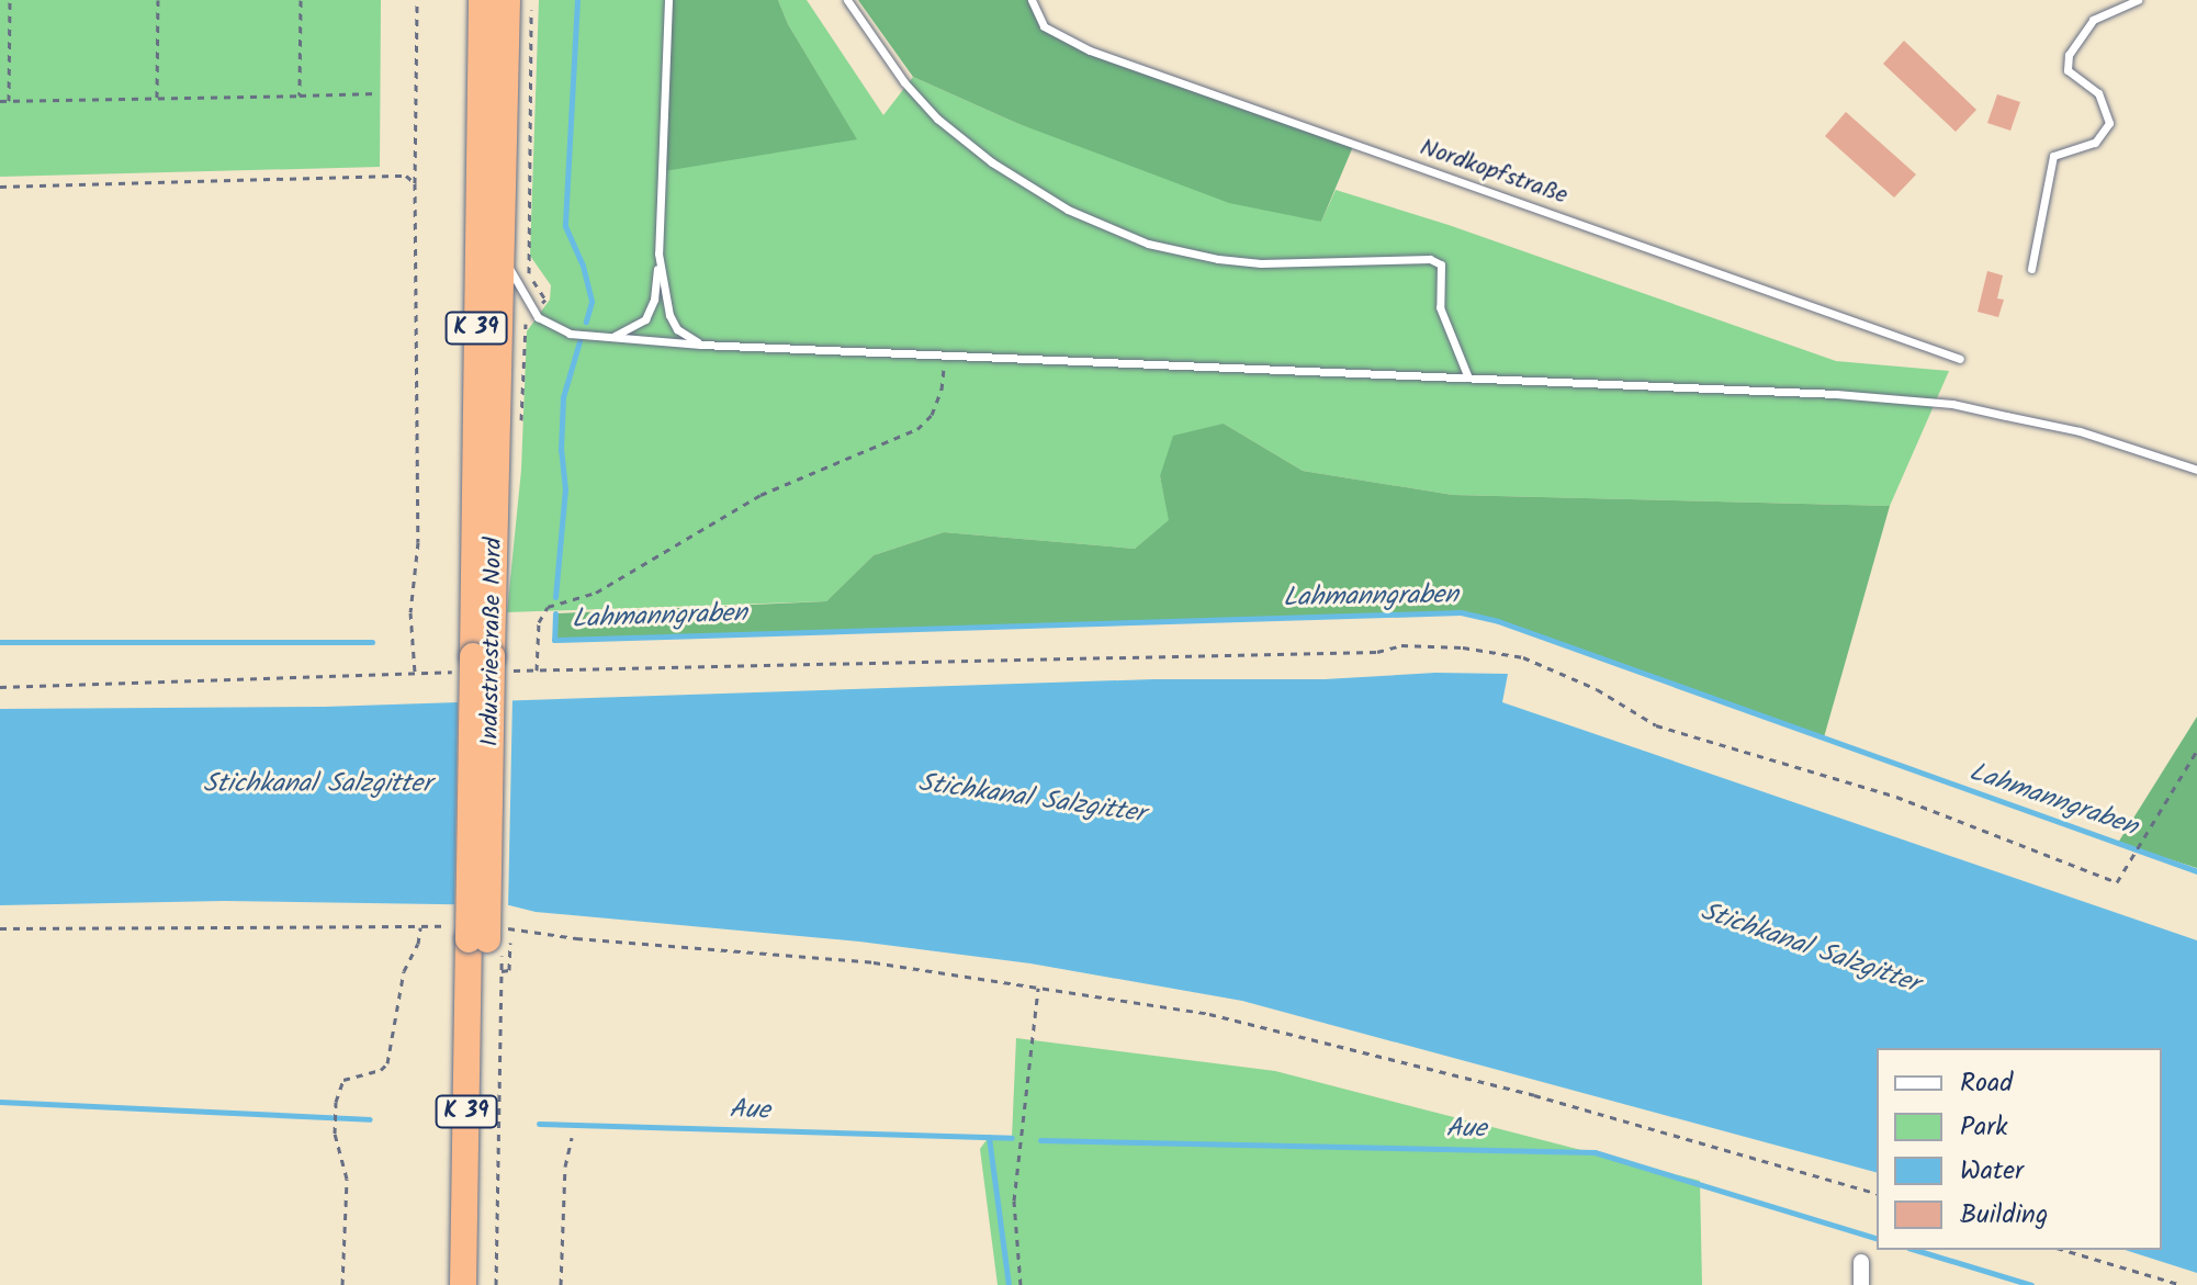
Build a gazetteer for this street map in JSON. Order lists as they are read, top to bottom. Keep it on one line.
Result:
{"streets":{"highway":["K 39","Industriestraße Nord"],"lane":["Nordkopfstraße"]},"water":["Lahmanngraben","Stichkanal Salzgitter","Aue"],"legend":["Road","Park","Water","Building"]}
